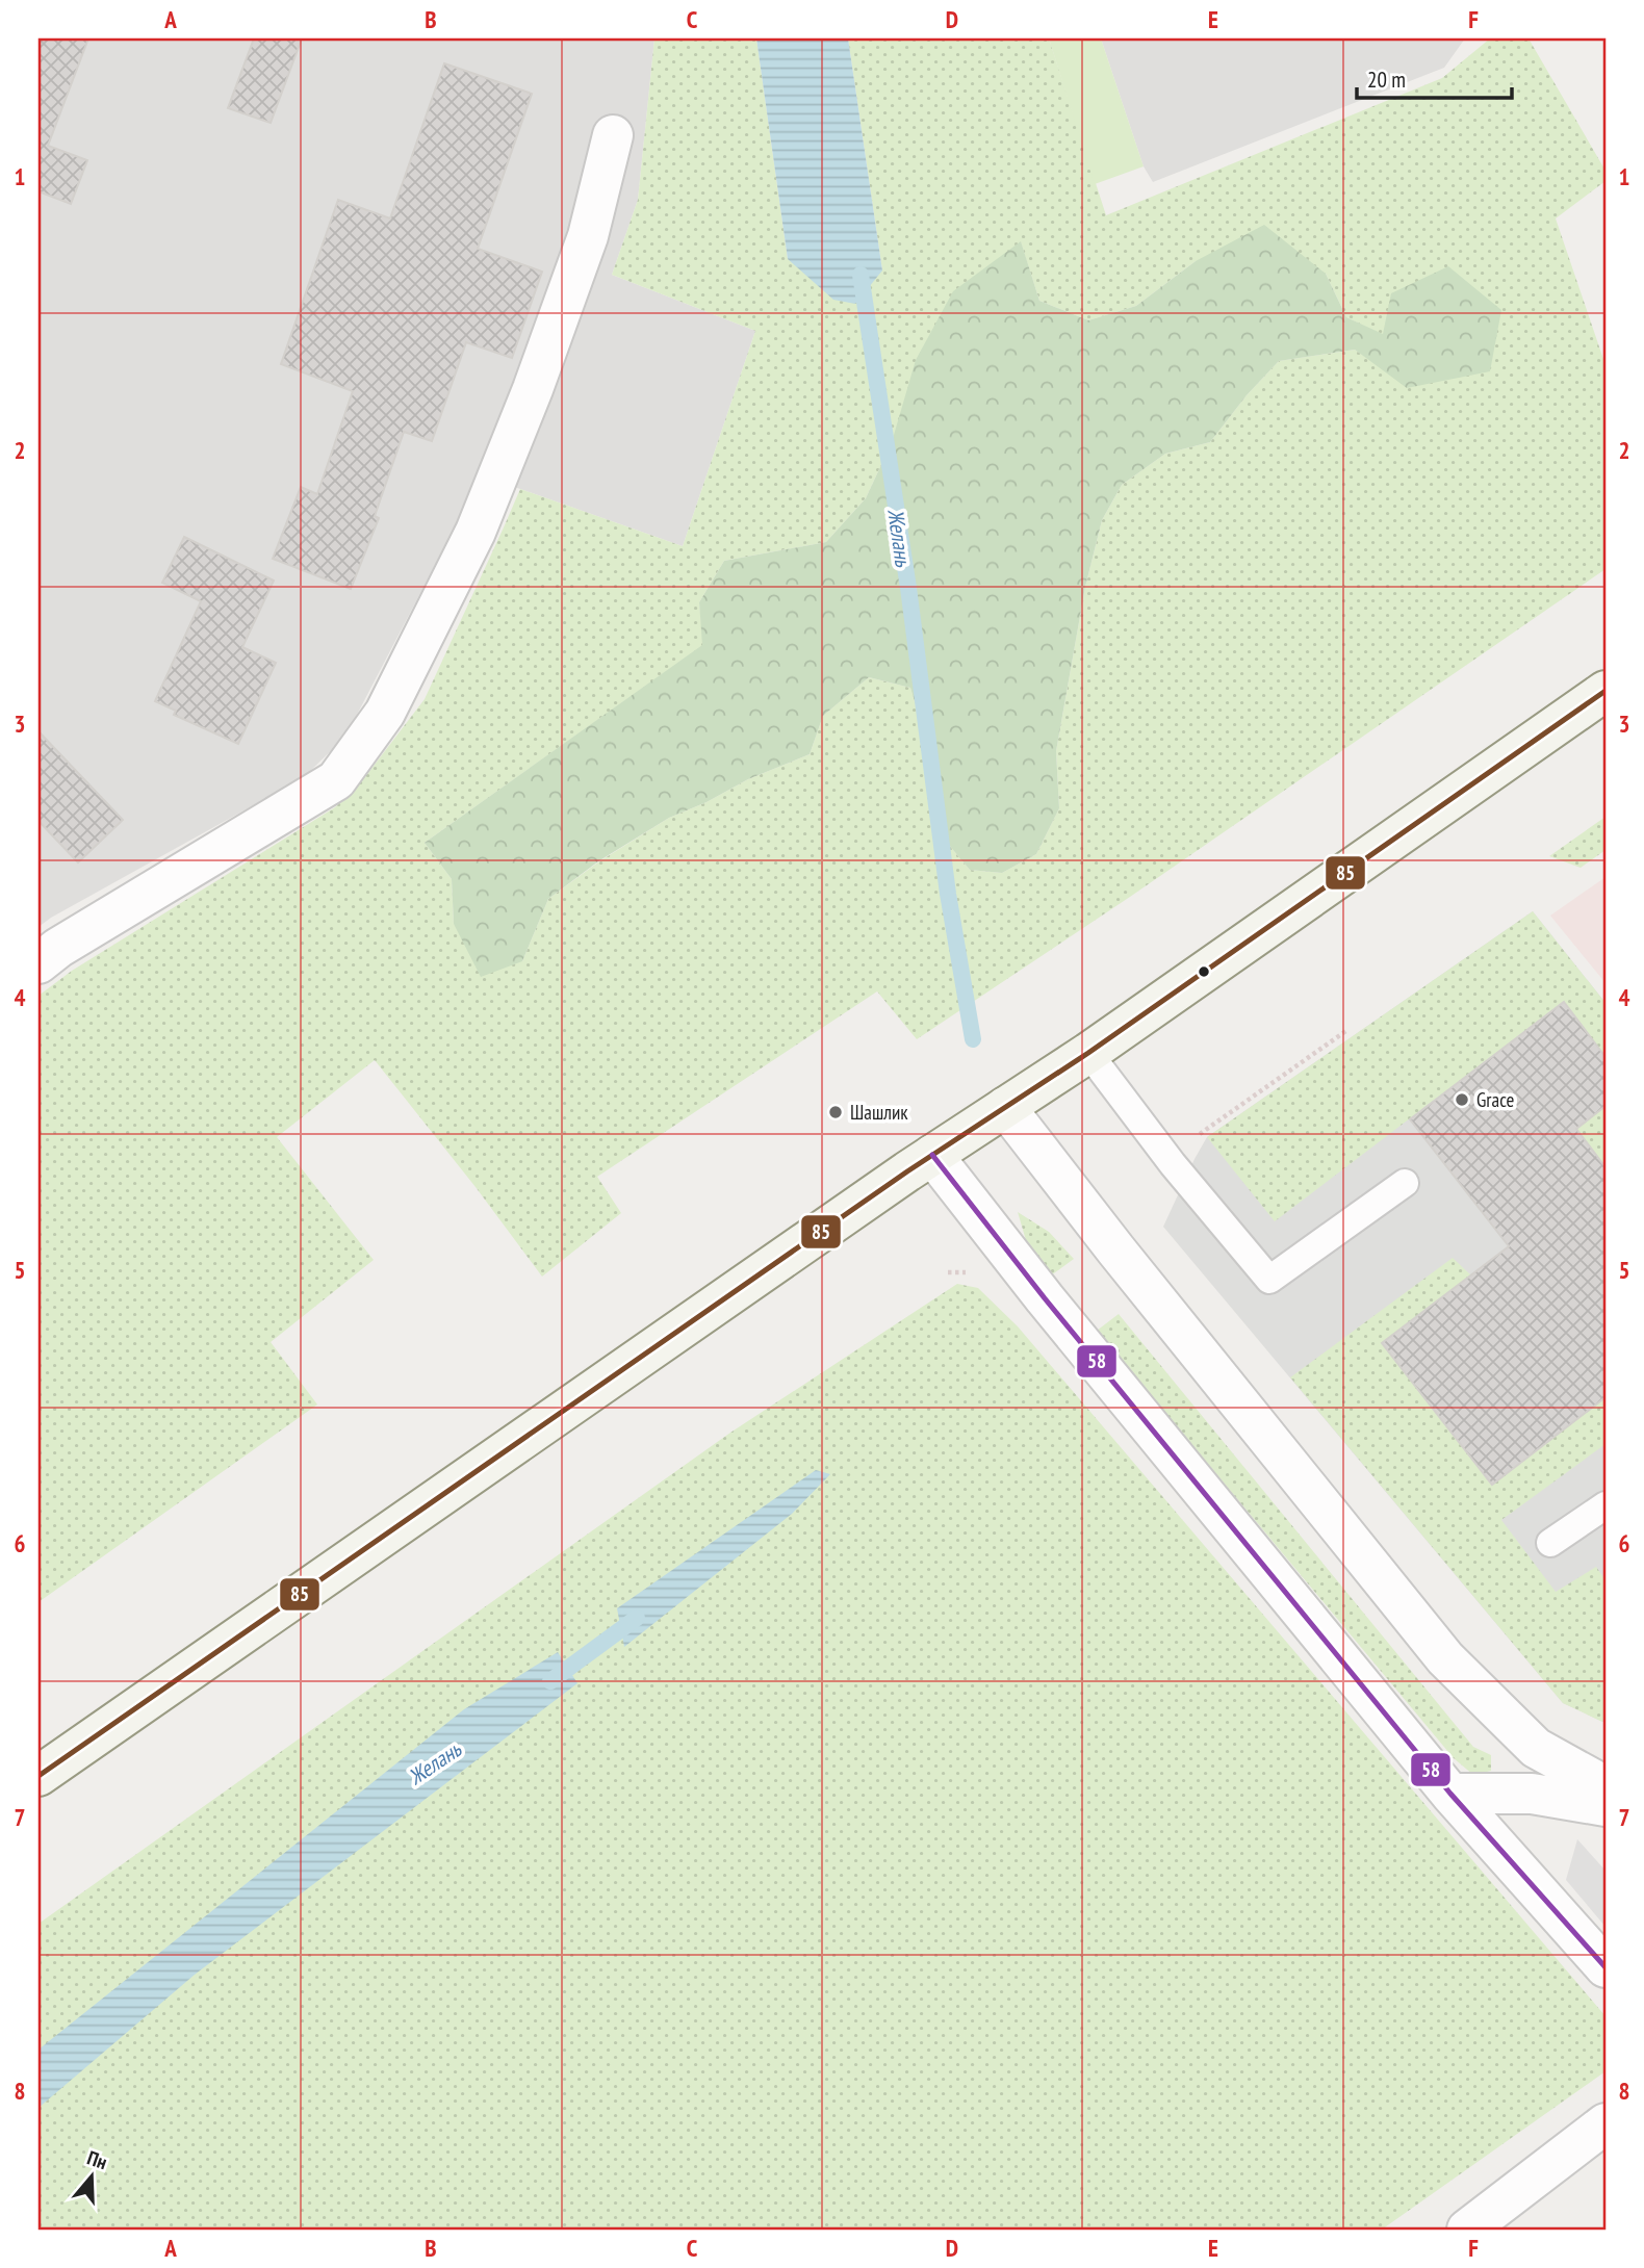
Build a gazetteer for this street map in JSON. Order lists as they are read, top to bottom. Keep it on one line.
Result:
{"water":["Желань"],"places":["Grace","Шашлик"],"lines":["transit line 85","transit line 58"],"scale_bar":"20 m","north":"top","grid":{"columns":["A","B","C","D","E","F"],"rows":["1","2","3","4","5","6","7","8"]}}
